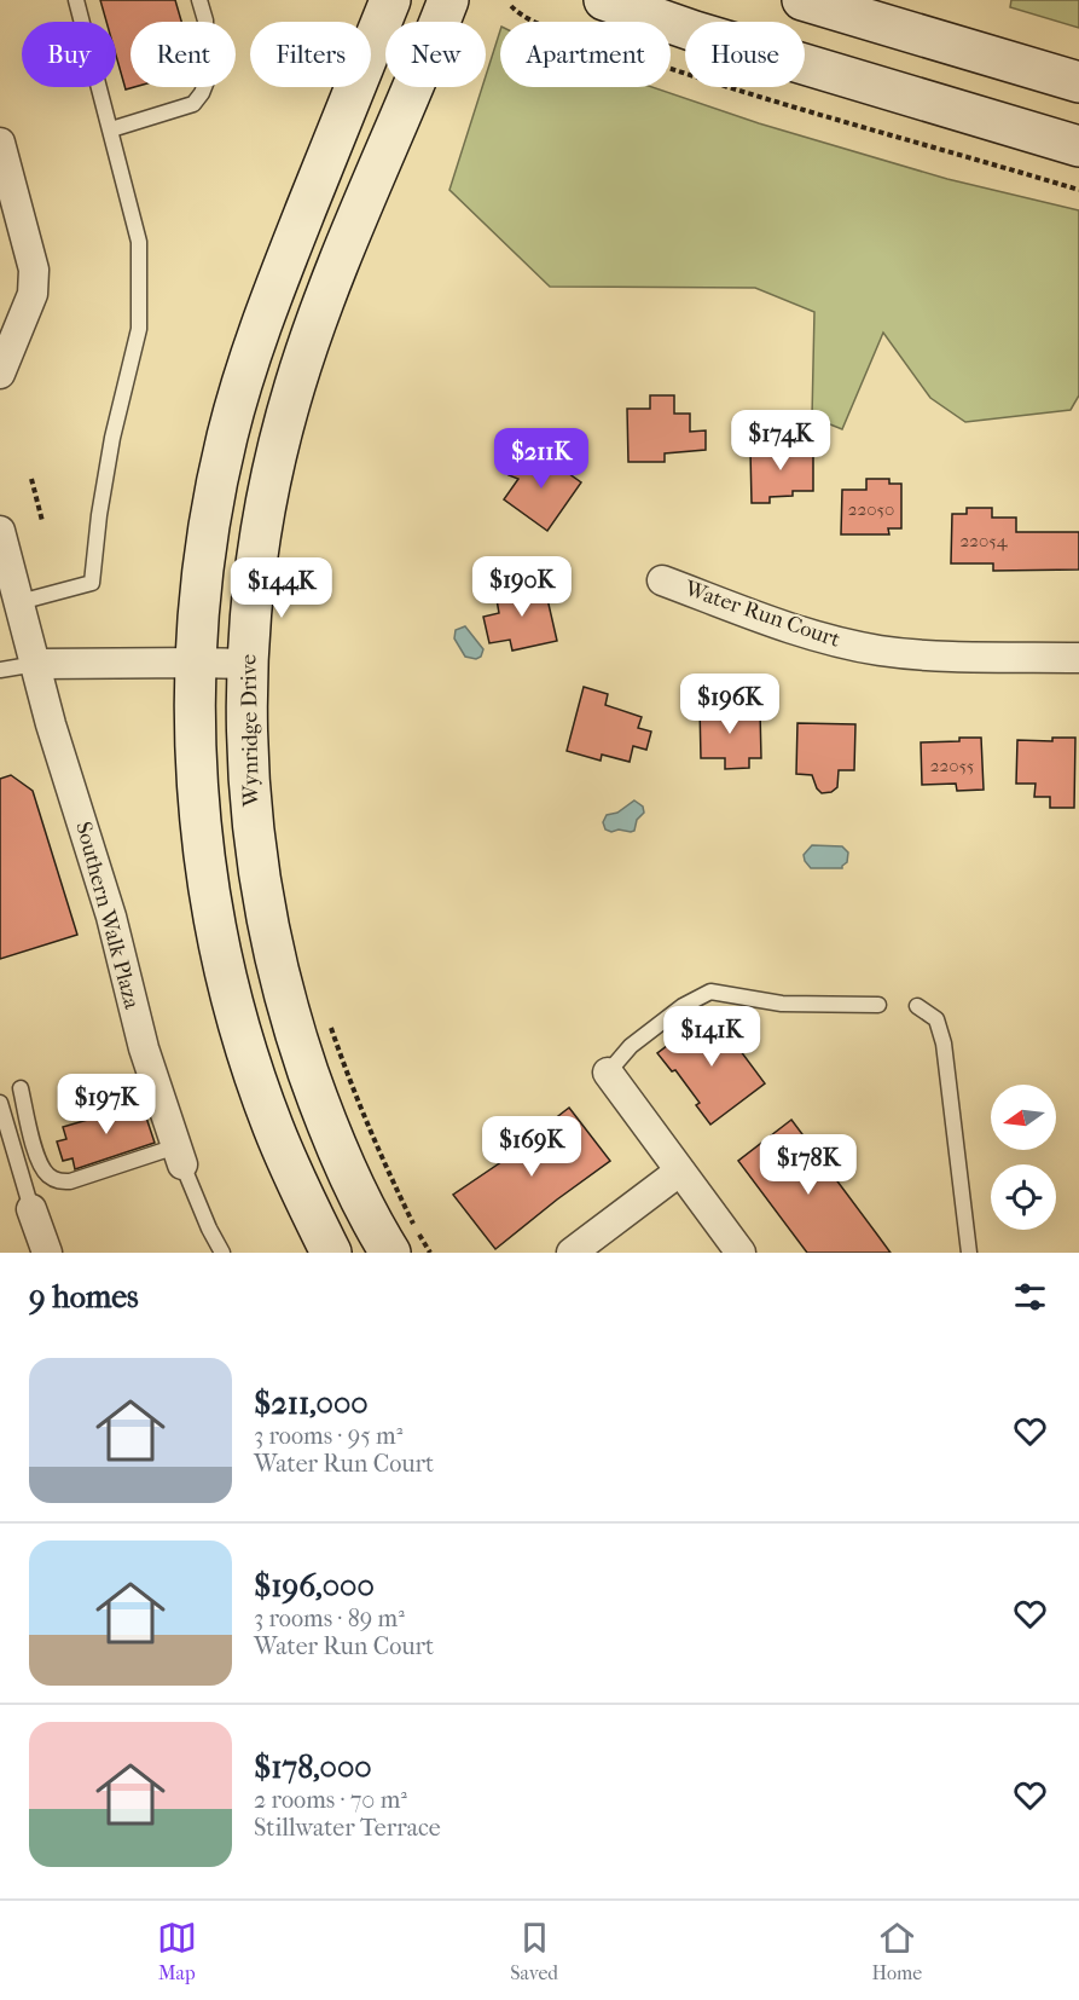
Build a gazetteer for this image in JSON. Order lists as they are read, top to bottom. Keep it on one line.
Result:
{"streets":{"street":["Water Run Court","Wynridge Drive","Southern Walk Plaza"]},"house_numbers":["22050","22054","22055"],"north":"left","page":{"chip":["Buy","Rent","Filters","New","Apartment","House"],"price":["$174K","$211K","$190K","$144K","$196K","$141K","$197K","$169K","$178K"],"heading":"9 homes","list":[{"name":"$211,000","note":"3 rooms · 95 m² · Water Run Court"},{"name":"$196,000","note":"3 rooms · 89 m² · Water Run Court"},{"name":"$178,000","note":"2 rooms · 70 m² · Stillwater Terrace"}],"tabs":["Map","Saved","Home"]}}
